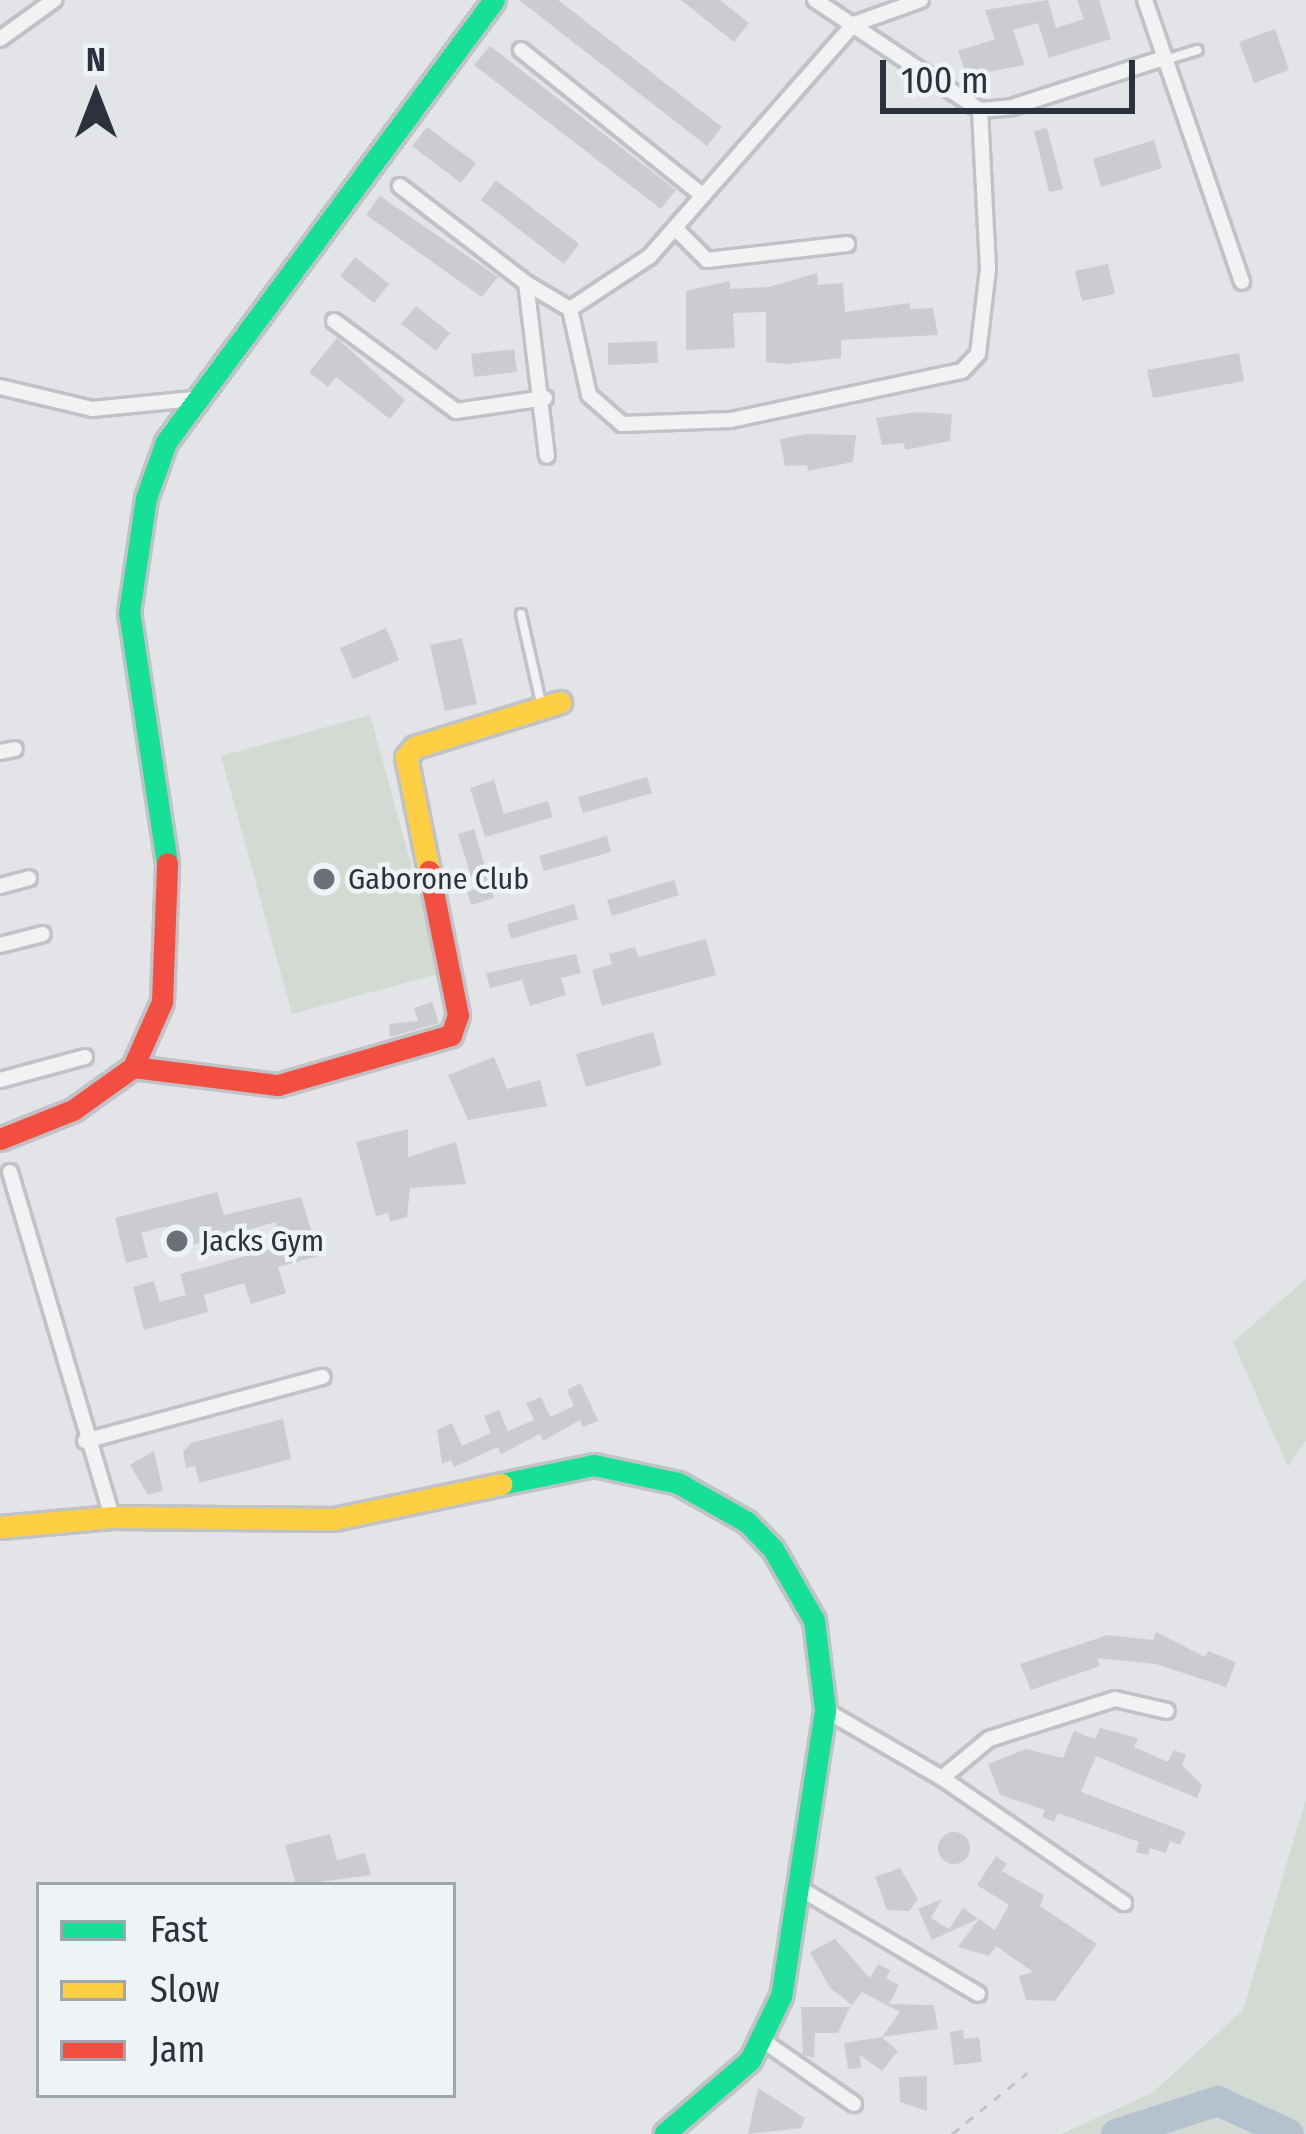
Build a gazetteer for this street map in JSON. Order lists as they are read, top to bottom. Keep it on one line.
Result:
{"places":["Gaborone Club","Jacks Gym"],"legend":["Fast","Slow","Jam"],"scale_bar":"100 m","north":"top"}
